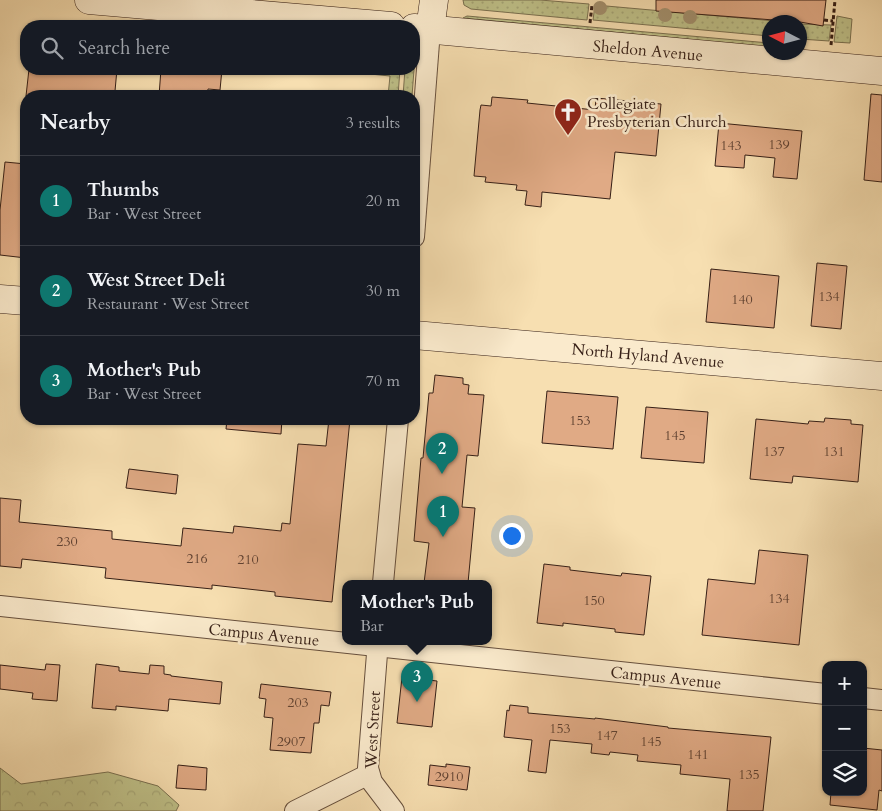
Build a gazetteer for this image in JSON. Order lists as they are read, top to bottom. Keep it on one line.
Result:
{"streets":{"street":["Sheldon Avenue","North Hyland Avenue","Campus Avenue","West Street"]},"places":{"church":["Collegiate Presbyterian Church"]},"house_numbers":["139","143","134","140","153","145","137","131","230","216","210","134","150","203","153","147","2907","145","141","135","2910"],"north":"left","page":{"search":"Search here","heading":["Nearby","3 results"],"list":[{"mark":"1","name":"Thumbs","note":"Bar · West Street","value":"20 m"},{"mark":"2","name":"West Street Deli","note":"Restaurant · West Street","value":"30 m"},{"mark":"3","name":"Mother's Pub","note":"Bar · West Street","value":"70 m"}],"pins":["2","1","3"],"popup":["Mother's Pub","Bar"],"map_buttons":["+","−"]}}
